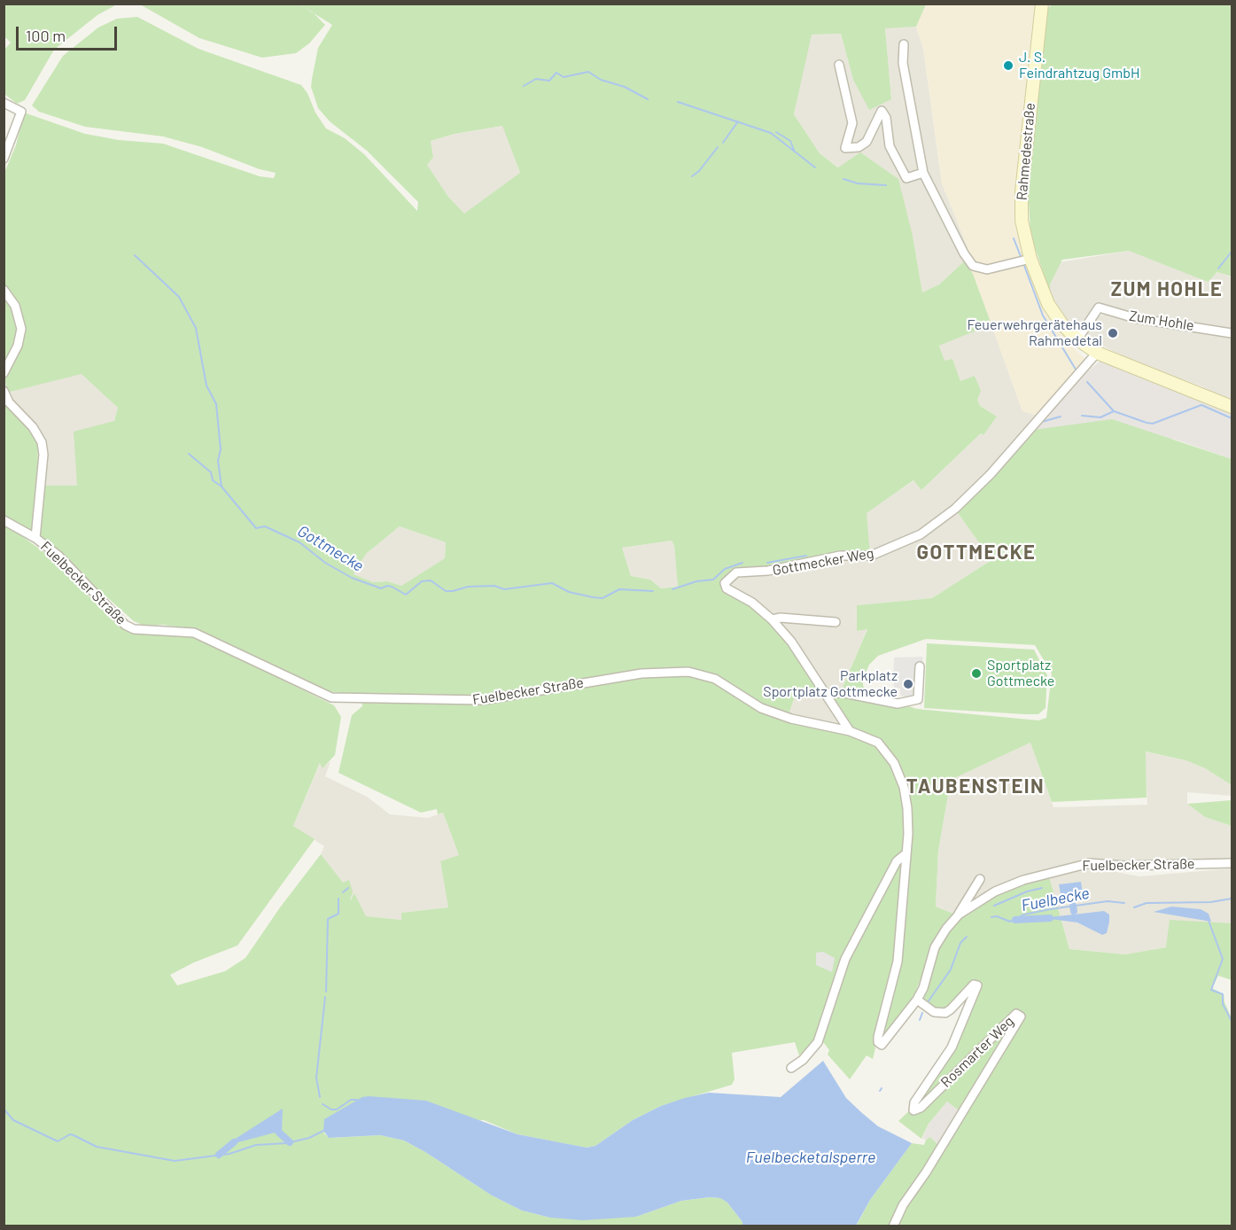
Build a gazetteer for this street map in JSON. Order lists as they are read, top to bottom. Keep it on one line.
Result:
{"streets":{"main road":["Rahmedestraße"],"street":["Zum Hohle","Gottmecker Weg","Fuelbecker Straße","Rosmarter Weg"]},"crossings":[["Rahmedestraße","Zum Hohle"],["Rahmedestraße","Gottmecker Weg"],["Gottmecker Weg","Fuelbecker Straße"],["Fuelbecker Straße","Rosmarter Weg"]],"districts":["ZUM HOHLE","GOTTMECKE","TAUBENSTEIN"],"water":["Gottmecke","Fuelbecke","Fuelbecketalsperre"],"places":["J. S. Feindrahtzug GmbH","Feuerwehrgerätehaus Rahmedetal","Sportplatz Gottmecke","Parkplatz Sportplatz Gottmecke"],"scale_bar":"100 m"}
